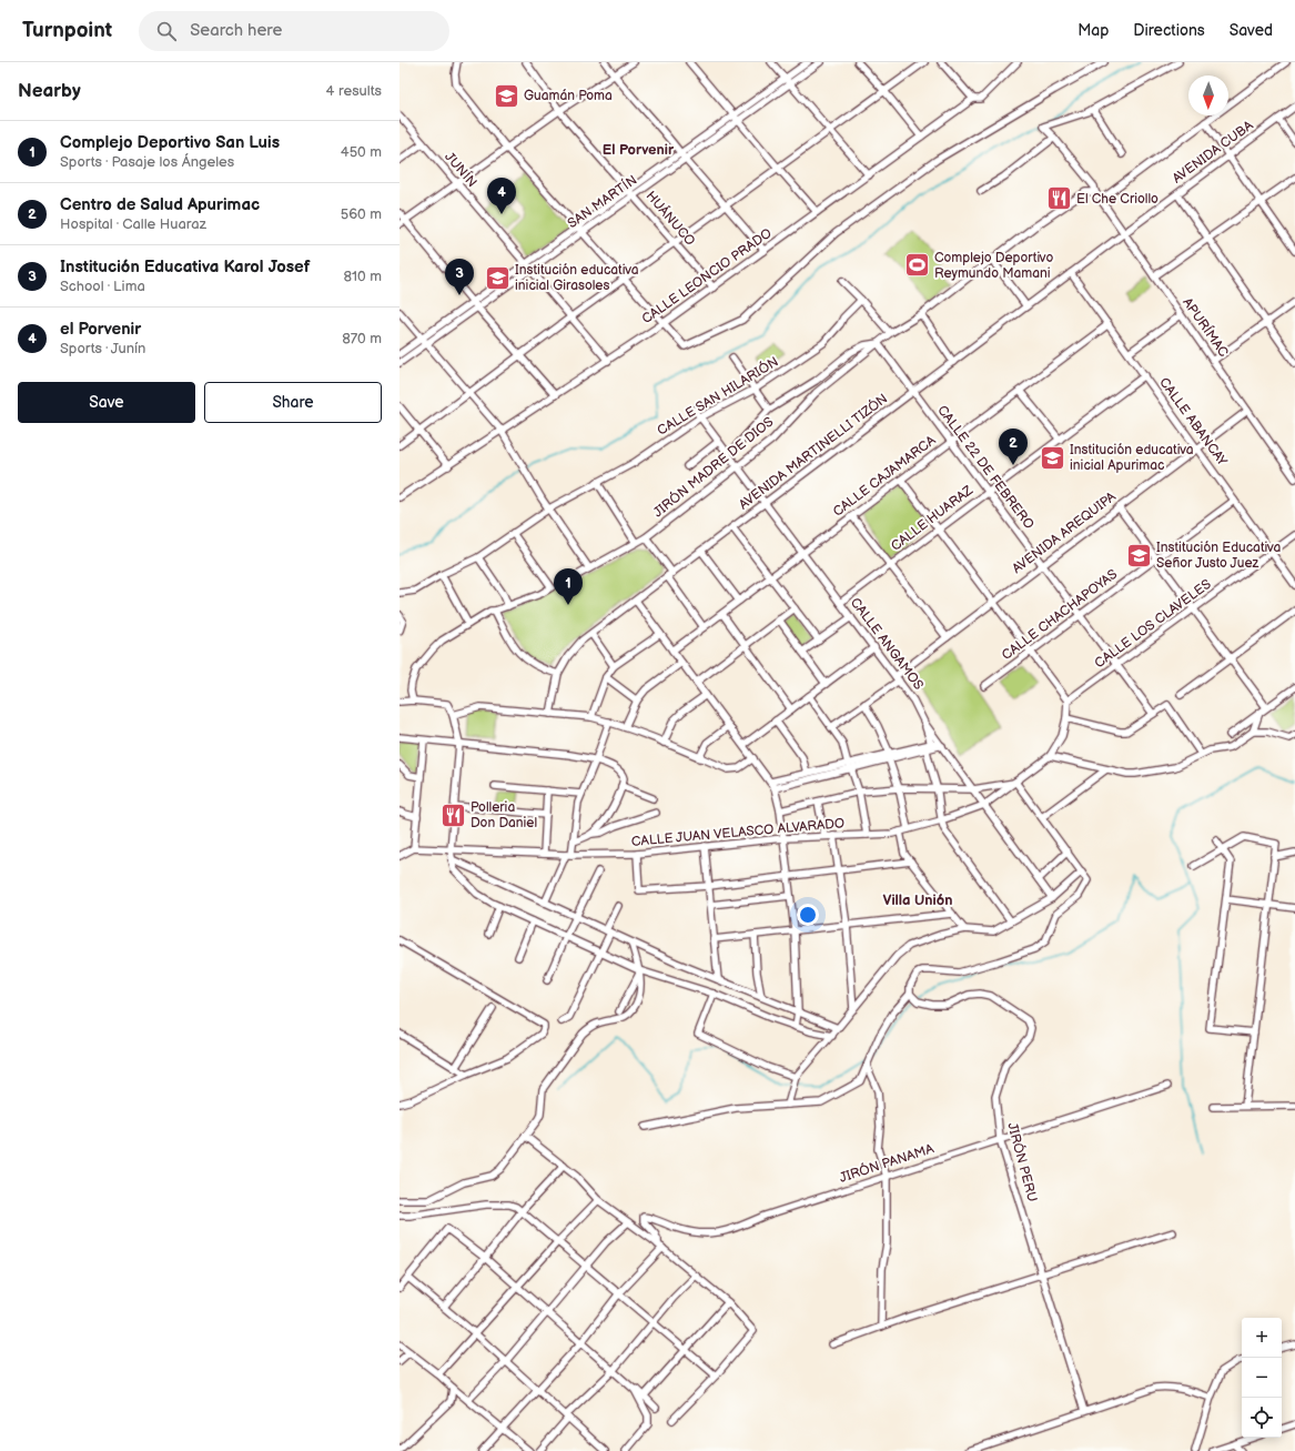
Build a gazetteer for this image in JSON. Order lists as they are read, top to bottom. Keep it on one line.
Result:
{"streets":{"street":["AVENIDA CUBA","JUNÍN","SAN MARTÍN","HUÁNUCO","CALLE LEONCIO PRADO","APURÍMAC","CALLE SAN HILARIÓN","CALLE ABANCAY","AVENIDA MARTINELLI TIZÓN","JIRÓN MADRE DE DIOS","CALLE 22 DE FEBRERO","CALLE CAJAMARCA","CALLE HUARAZ","AVENIDA AREQUIPA","CALLE CHACHAPOYAS","CALLE LOS CLAVELES","CALLE ANGAMOS","CALLE JUAN VELASCO ALVARADO","JIRÓN PERU","JIRÓN PANAMA"]},"crossings":[["AVENIDA CUBA","APURÍMAC"],["AVENIDA CUBA","AVENIDA MARTINELLI TIZÓN"],["JUNÍN","SAN MARTÍN"],["JUNÍN","CALLE LEONCIO PRADO"],["SAN MARTÍN","HUÁNUCO"],["HUÁNUCO","CALLE LEONCIO PRADO"],["APURÍMAC","AVENIDA MARTINELLI TIZÓN"],["APURÍMAC","JIRÓN MADRE DE DIOS"],["APURÍMAC","AVENIDA AREQUIPA"],["CALLE SAN HILARIÓN","CALLE ANGAMOS"],["CALLE ABANCAY","AVENIDA MARTINELLI TIZÓN"],["CALLE ABANCAY","CALLE CAJAMARCA"],["CALLE ABANCAY","CALLE HUARAZ"],["CALLE ABANCAY","AVENIDA AREQUIPA"],["CALLE ABANCAY","CALLE CHACHAPOYAS"],["CALLE ABANCAY","CALLE LOS CLAVELES"],["AVENIDA MARTINELLI TIZÓN","CALLE 22 DE FEBRERO"],["AVENIDA MARTINELLI TIZÓN","CALLE ANGAMOS"],["JIRÓN MADRE DE DIOS","CALLE 22 DE FEBRERO"],["JIRÓN MADRE DE DIOS","CALLE ANGAMOS"],["CALLE 22 DE FEBRERO","CALLE CAJAMARCA"],["CALLE 22 DE FEBRERO","CALLE HUARAZ"],["CALLE 22 DE FEBRERO","AVENIDA AREQUIPA"],["CALLE 22 DE FEBRERO","CALLE CHACHAPOYAS"],["CALLE 22 DE FEBRERO","CALLE LOS CLAVELES"],["CALLE CAJAMARCA","CALLE ANGAMOS"],["CALLE HUARAZ","CALLE ANGAMOS"],["AVENIDA AREQUIPA","CALLE ANGAMOS"],["CALLE ANGAMOS","CALLE JUAN VELASCO ALVARADO"],["JIRÓN PERU","JIRÓN PANAMA"]],"districts":["El Porvenir","Villa Unión"],"places":{"school or university":["Guamán Poma","Institución educativa inicial Girasoles","Institución educativa inicial Apurimac","Institución Educativa Señor Justo Juez"],"restaurant":["El Che Criollo","Polleria Don Daniel"],"sports":["Complejo Deportivo Reymundo Mamani"]},"north":"bottom","page":{"header":"Turnpoint","search":"Search here","nav":["Map","Directions","Saved"],"heading":["Nearby","4 results"],"list":[{"mark":"1","name":"Complejo Deportivo San Luis","note":"Sports · Pasaje los Ángeles","value":"450 m"},{"mark":"2","name":"Centro de Salud Apurimac","note":"Hospital · Calle Huaraz","value":"560 m"},{"mark":"3","name":"Institución Educativa Karol Josef","note":"School · Lima","value":"810 m"},{"mark":"4","name":"el Porvenir","note":"Sports · Junín","value":"870 m"}],"pins":["4","3","2","1"],"buttons":["Save","Share"],"map_buttons":["+","−"]}}
